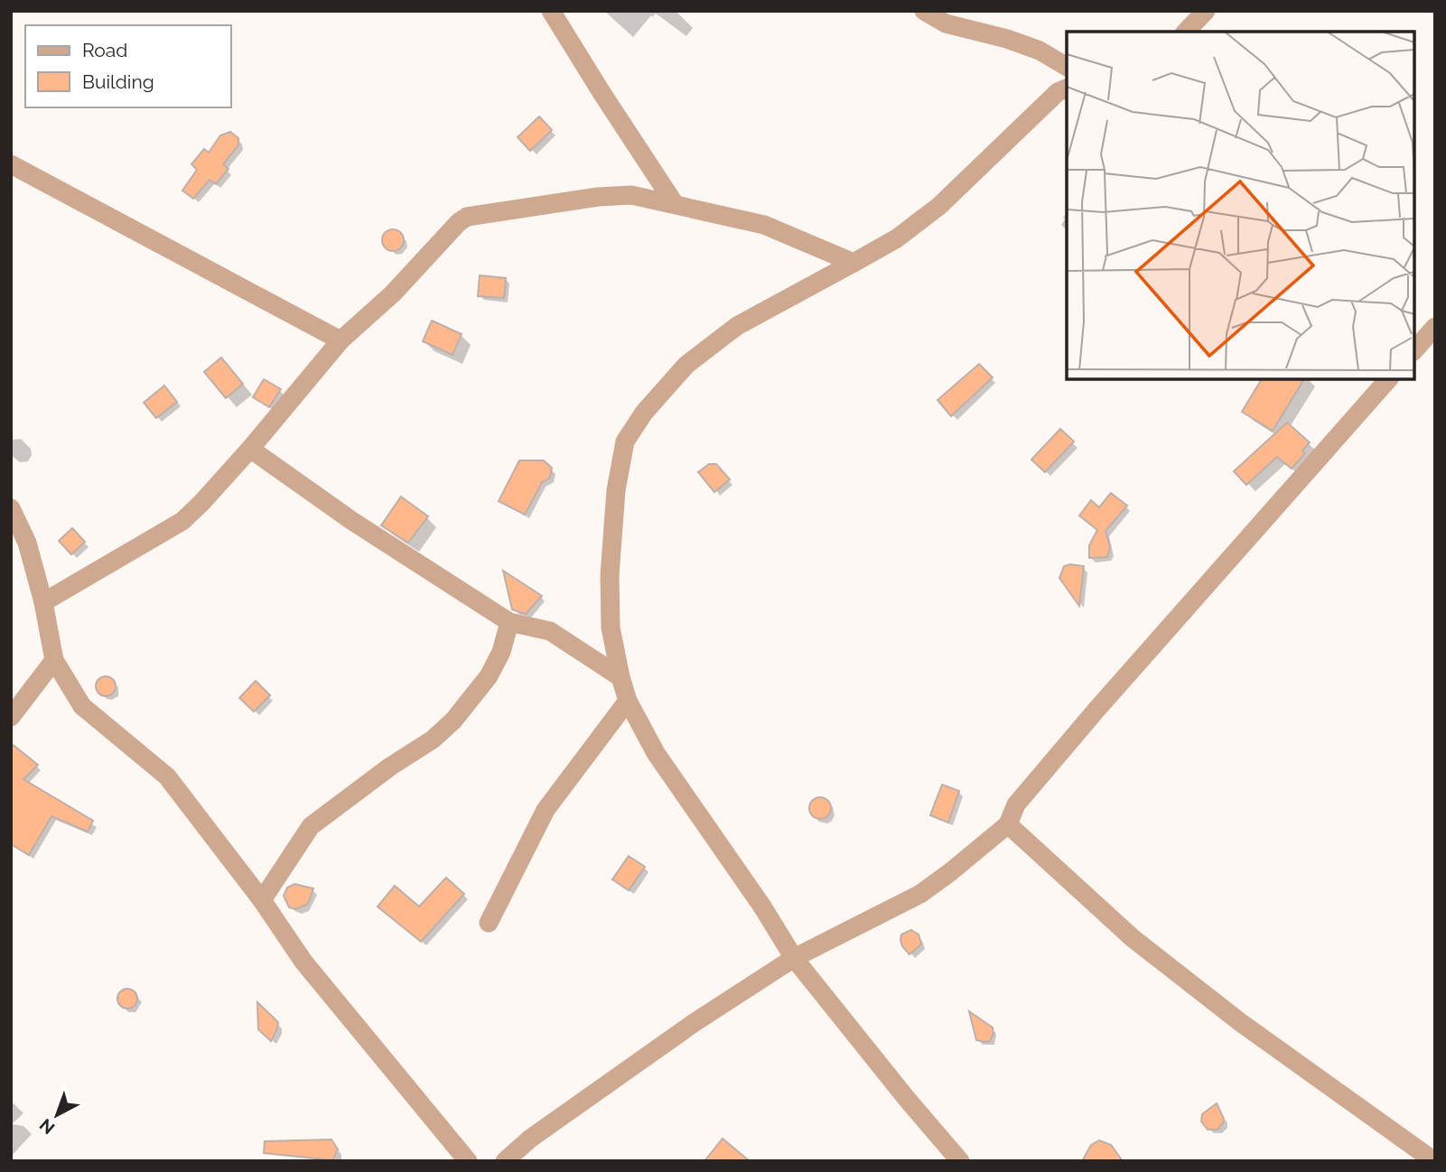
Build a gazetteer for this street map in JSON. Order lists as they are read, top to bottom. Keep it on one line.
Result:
{"legend":["Road","Building"],"north":"bottom left"}
